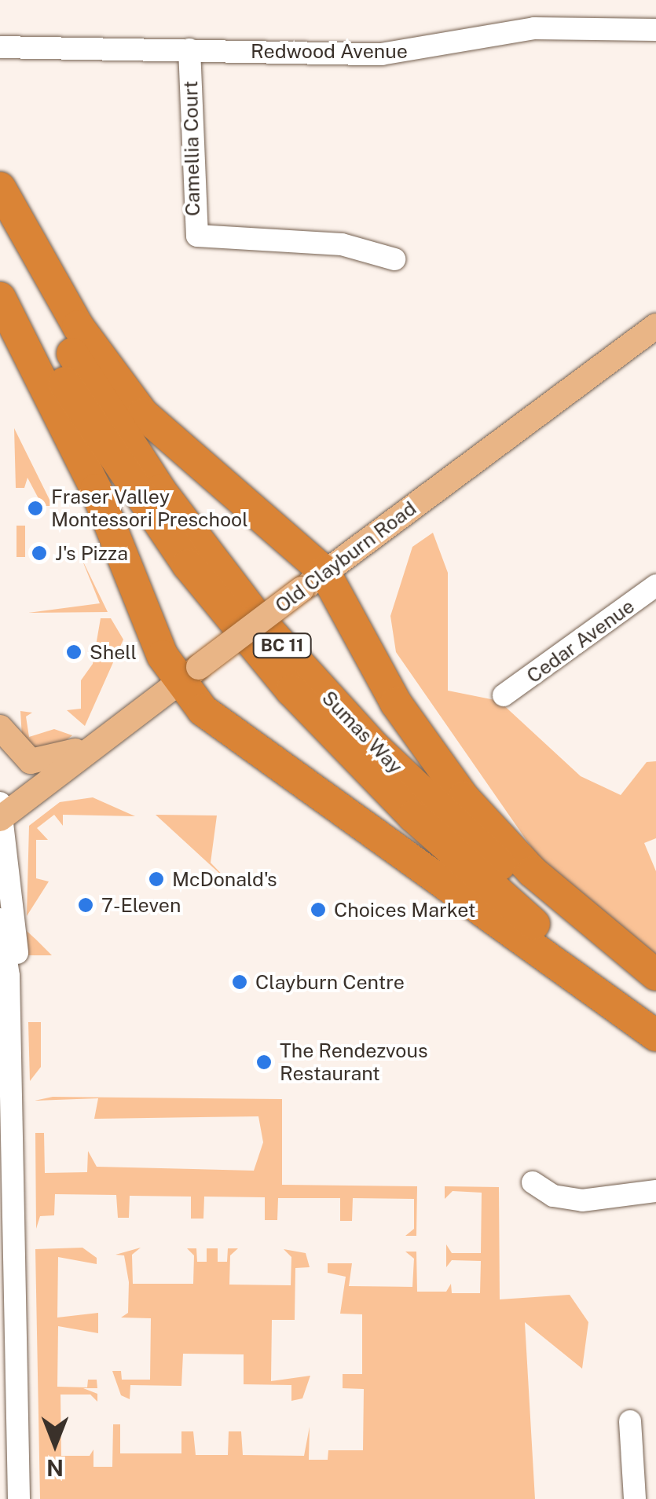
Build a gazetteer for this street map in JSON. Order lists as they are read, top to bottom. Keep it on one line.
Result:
{"streets":{"highway":["BC 11","Sumas Way"],"main road":["Old Clayburn Road"],"street":["Redwood Avenue","Camellia Court","Cedar Avenue"]},"crossings":[["Redwood Avenue","Camellia Court"]],"places":["Fraser Valley Montessori Preschool","J's Pizza","Shell","McDonald's","7-Eleven","Choices Market","Clayburn Centre","The Rendezvous Restaurant"],"north":"bottom"}
